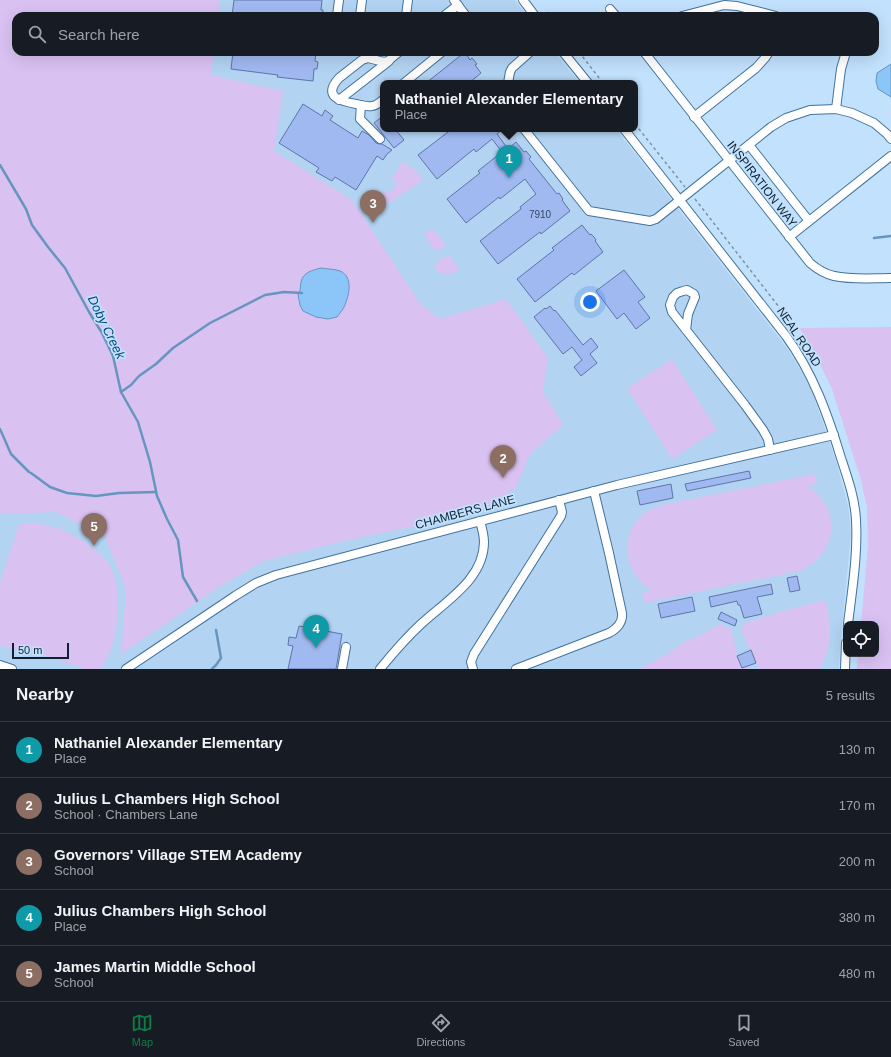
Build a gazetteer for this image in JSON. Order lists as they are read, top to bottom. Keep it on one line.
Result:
{"streets":{"street":["INSPIRATION WAY","NEAL ROAD","CHAMBERS LANE"]},"crossings":[["NEAL ROAD","CHAMBERS LANE"]],"water":["Doby Creek"],"house_numbers":["7910"],"scale_bar":"50 m","page":{"search":"Search here","popup":["Nathaniel Alexander Elementary","Place"],"pins":["1","3","2","5","4"],"scale":"50 m","heading":["Nearby","5 results"],"list":[{"mark":"1","name":"Nathaniel Alexander Elementary","note":"Place","value":"130 m"},{"mark":"2","name":"Julius L Chambers High School","note":"School · Chambers Lane","value":"170 m"},{"mark":"3","name":"Governors' Village STEM Academy","note":"School","value":"200 m"},{"mark":"4","name":"Julius Chambers High School","note":"Place","value":"380 m"},{"mark":"5","name":"James Martin Middle School","note":"School","value":"480 m"}],"nav":["Map","Directions","Saved"]}}
